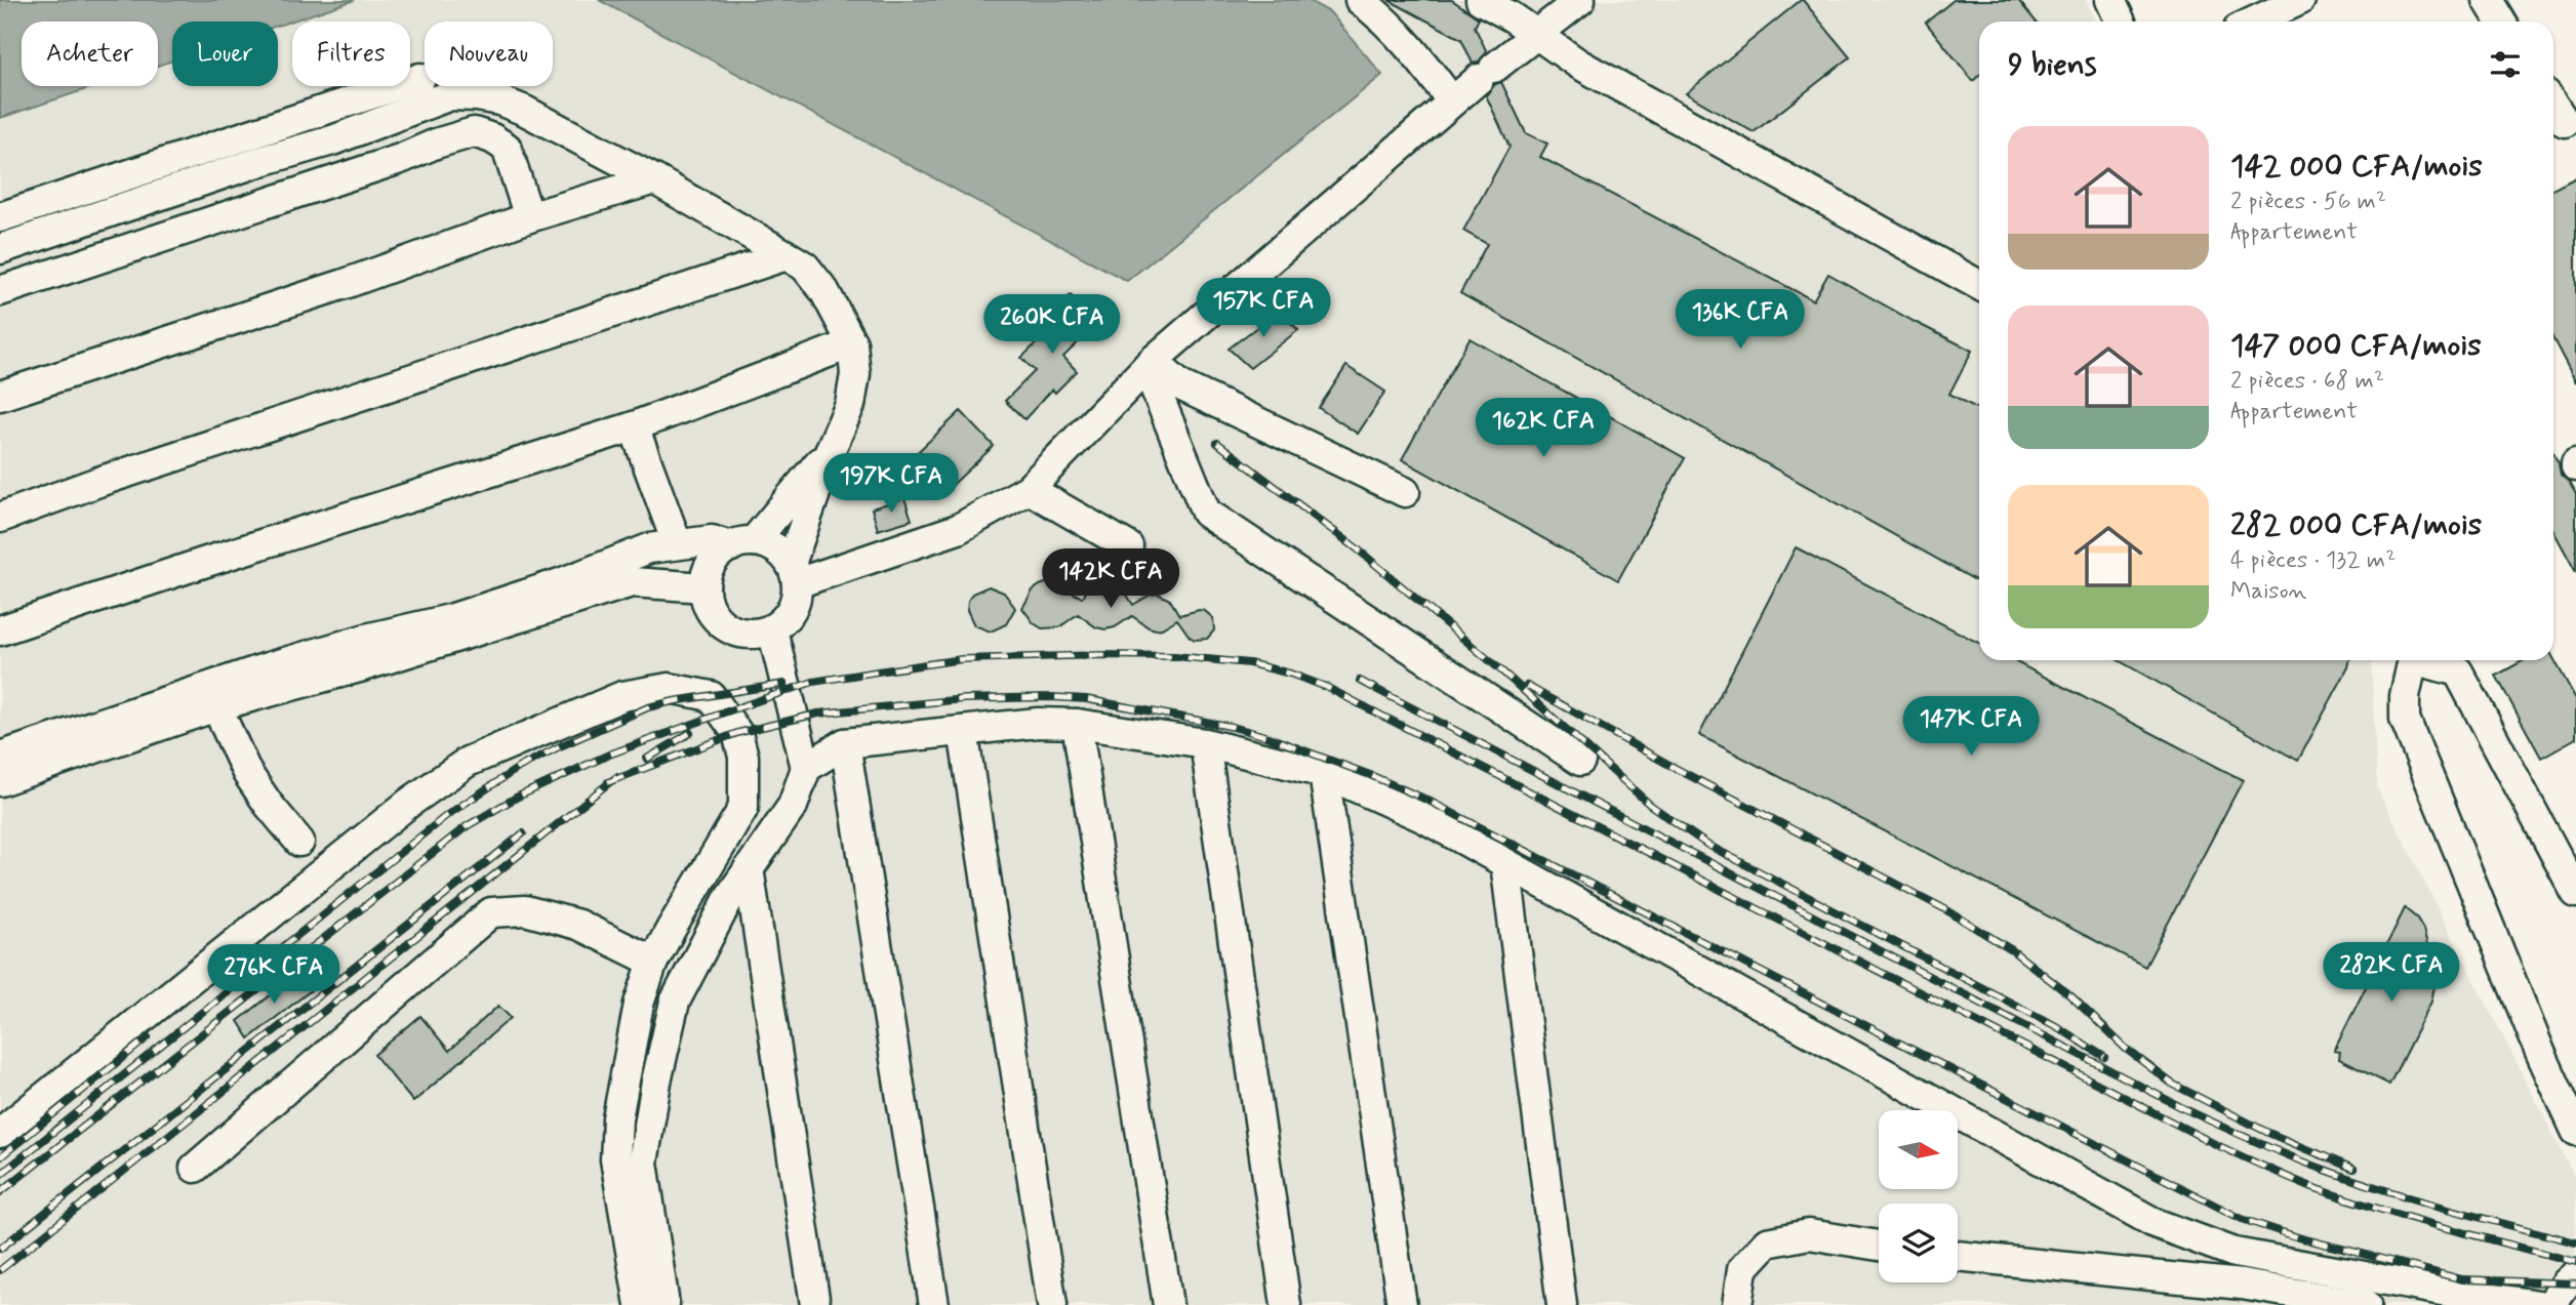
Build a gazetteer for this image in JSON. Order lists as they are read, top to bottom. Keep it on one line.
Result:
{"north":"right","page":{"chip":["Acheter","Louer","Filtres","Nouveau"],"heading":"9 biens","list":[{"name":"142 000 CFA/mois","note":"2 pièces · 56 m² · Appartement"},{"name":"147 000 CFA/mois","note":"2 pièces · 68 m² · Appartement"},{"name":"282 000 CFA/mois","note":"4 pièces · 132 m² · Maison"}],"price":["157K CFA","136K CFA","260K CFA","162K CFA","197K CFA","142K CFA","147K CFA","282K CFA","276K CFA"]}}
